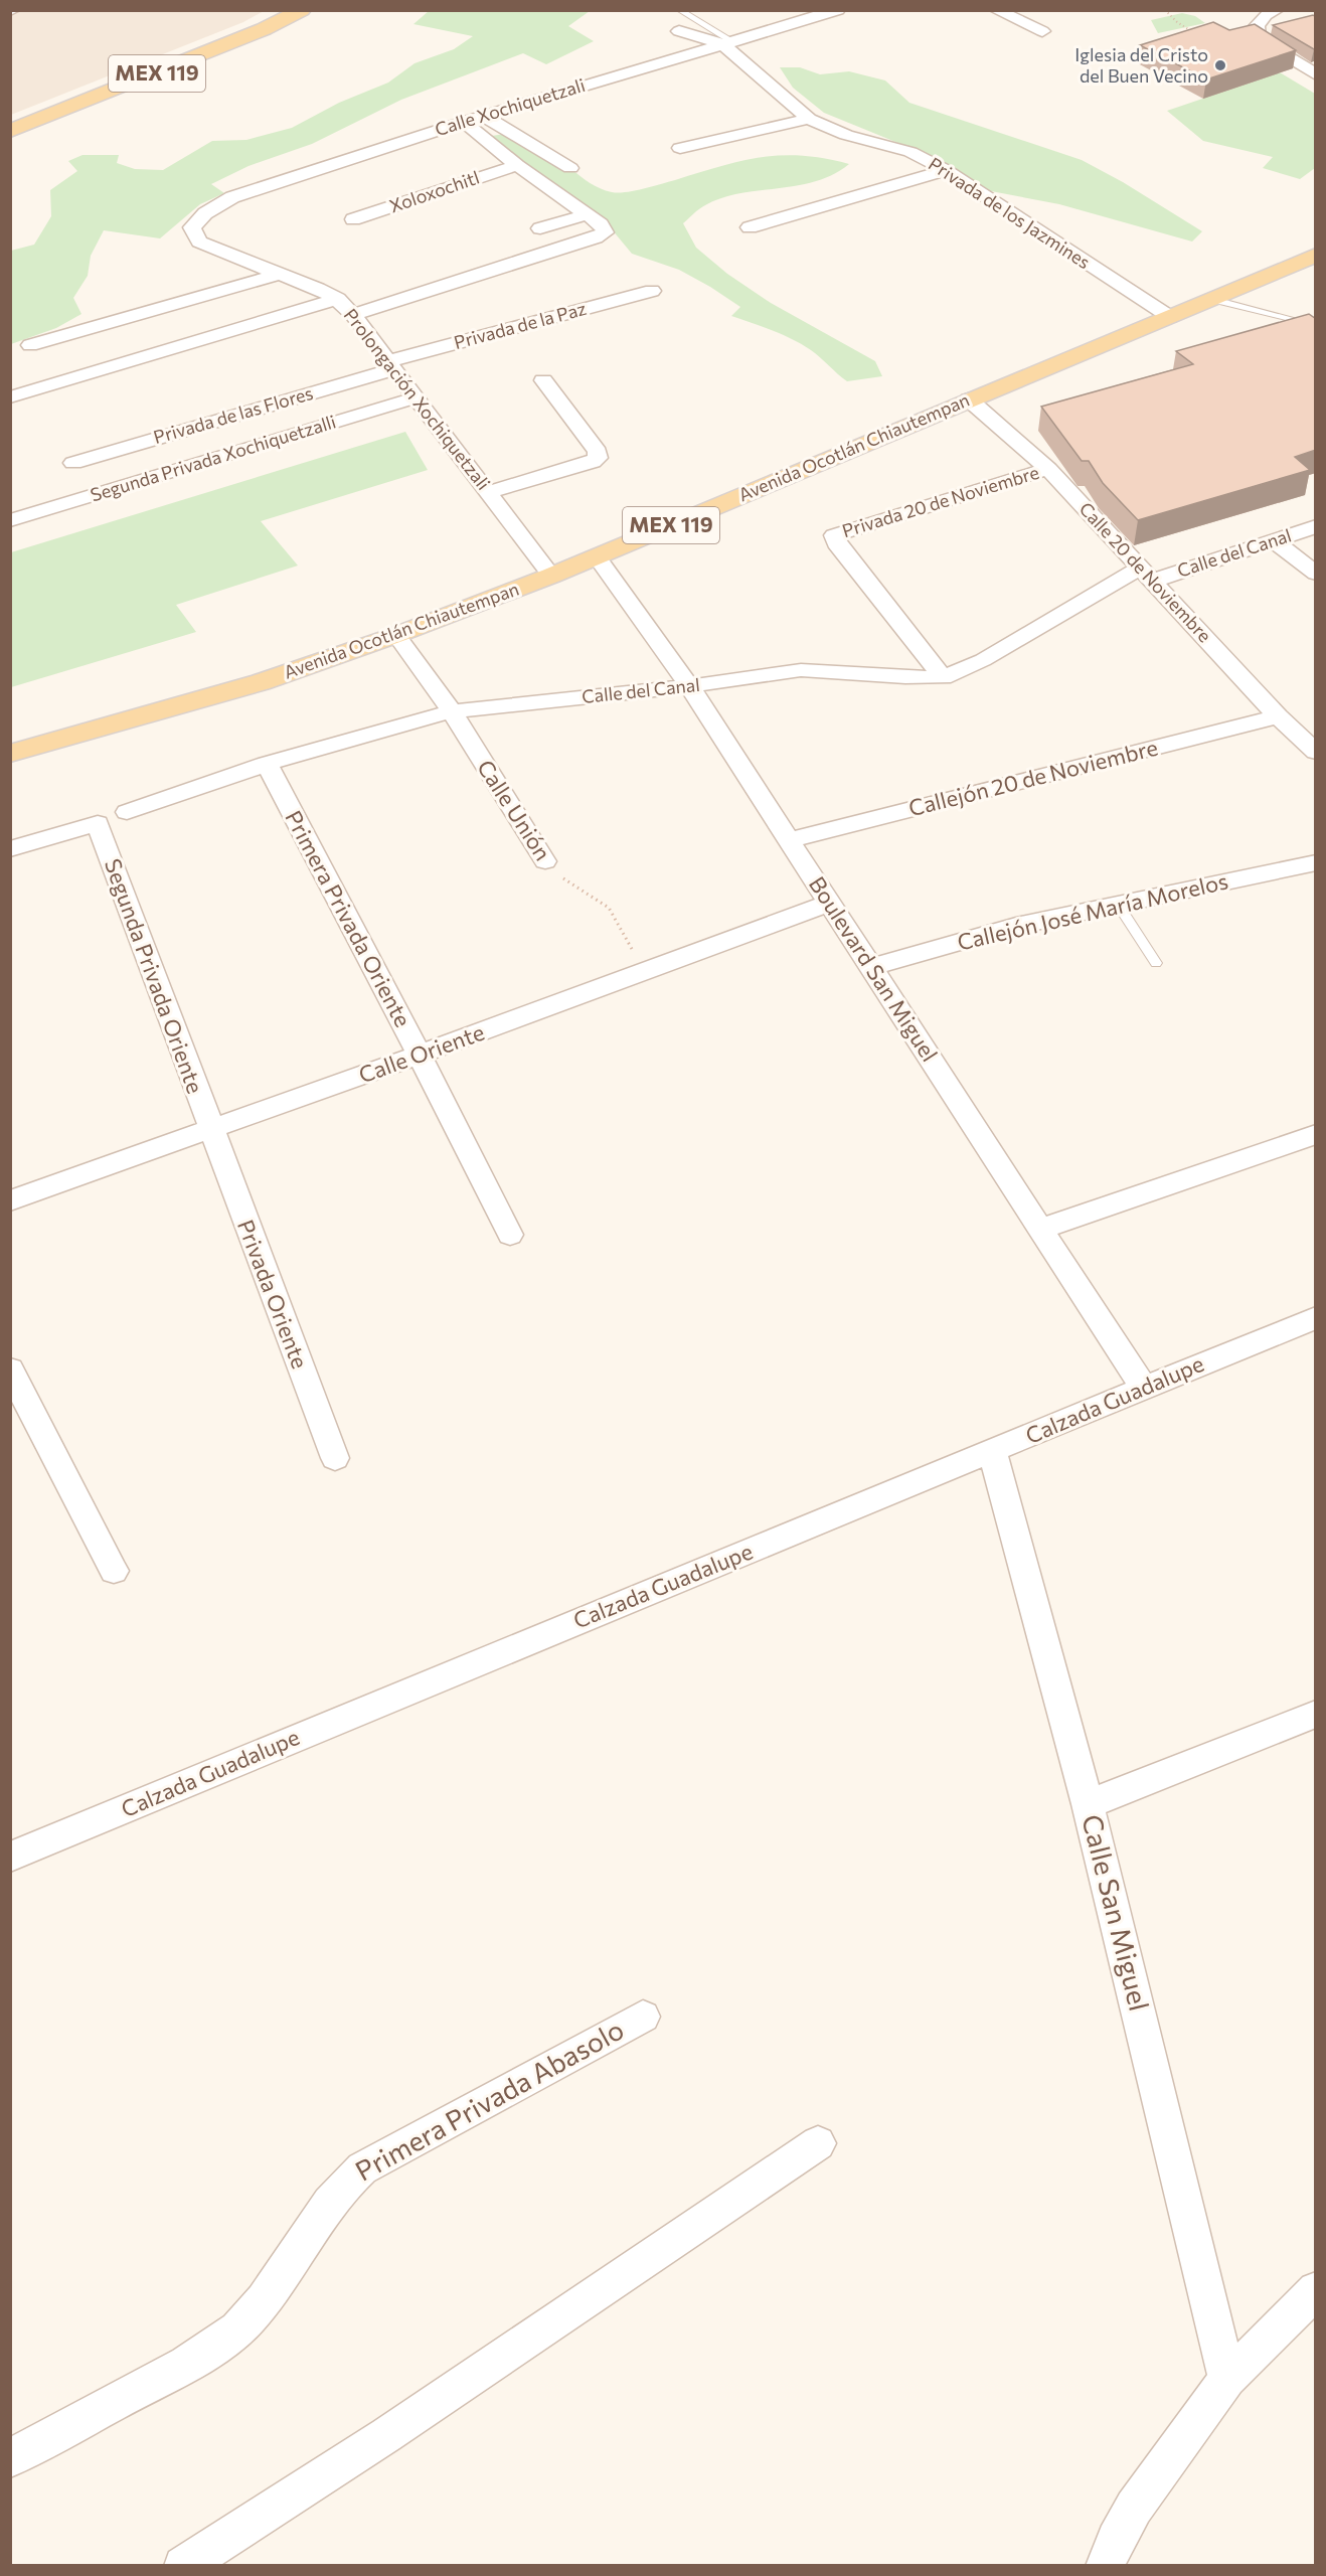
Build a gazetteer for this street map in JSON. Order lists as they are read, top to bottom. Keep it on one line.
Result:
{"streets":{"main road":["MEX 119","Avenida Ocotlán Chiautempan"],"street":["Calle Xochiquetzali","Xoloxochitl","Privada de los Jazmines","Privada de la Paz","Prolongación Xochiquetzali","Privada de las Flores","Segunda Privada Xochiquetzalli","Privada 20 de Noviembre","Calle del Canal","Calle 20 de Noviembre","Callejón 20 de Noviembre","Calle Unión","Callejón José María Morelos","Primera Privada Oriente","Boulevard San Miguel","Segunda Privada Oriente","Calle Oriente","Privada Oriente","Calzada Guadalupe","Calle San Miguel","Primera Privada Abasolo"]},"crossings":[["Calle Xochiquetzali","Privada de los Jazmines"],["Calle Xochiquetzali","Prolongación Xochiquetzali"],["Privada de los Jazmines","Avenida Ocotlán Chiautempan"],["Privada de la Paz","Prolongación Xochiquetzali"],["Privada de la Paz","Privada de las Flores"],["Prolongación Xochiquetzali","Privada de las Flores"],["Prolongación Xochiquetzali","Avenida Ocotlán Chiautempan"],["Prolongación Xochiquetzali","Segunda Privada Xochiquetzalli"],["Avenida Ocotlán Chiautempan","Calle 20 de Noviembre"],["Avenida Ocotlán Chiautempan","Calle Unión"],["Avenida Ocotlán Chiautempan","Boulevard San Miguel"],["Privada 20 de Noviembre","Calle del Canal"],["Privada 20 de Noviembre","Calle 20 de Noviembre"],["Calle del Canal","Calle 20 de Noviembre"],["Calle del Canal","Calle Unión"],["Calle del Canal","Primera Privada Oriente"],["Calle del Canal","Boulevard San Miguel"],["Calle 20 de Noviembre","Callejón 20 de Noviembre"],["Callejón 20 de Noviembre","Boulevard San Miguel"],["Calle Unión","Calle Oriente"],["Callejón José María Morelos","Boulevard San Miguel"],["Primera Privada Oriente","Calle Oriente"],["Boulevard San Miguel","Calle Oriente"],["Boulevard San Miguel","Calzada Guadalupe"],["Segunda Privada Oriente","Calle Oriente"],["Segunda Privada Oriente","Privada Oriente"],["Calle Oriente","Privada Oriente"],["Calzada Guadalupe","Calle San Miguel"]],"places":["Iglesia del Cristo del Buen Vecino"]}
